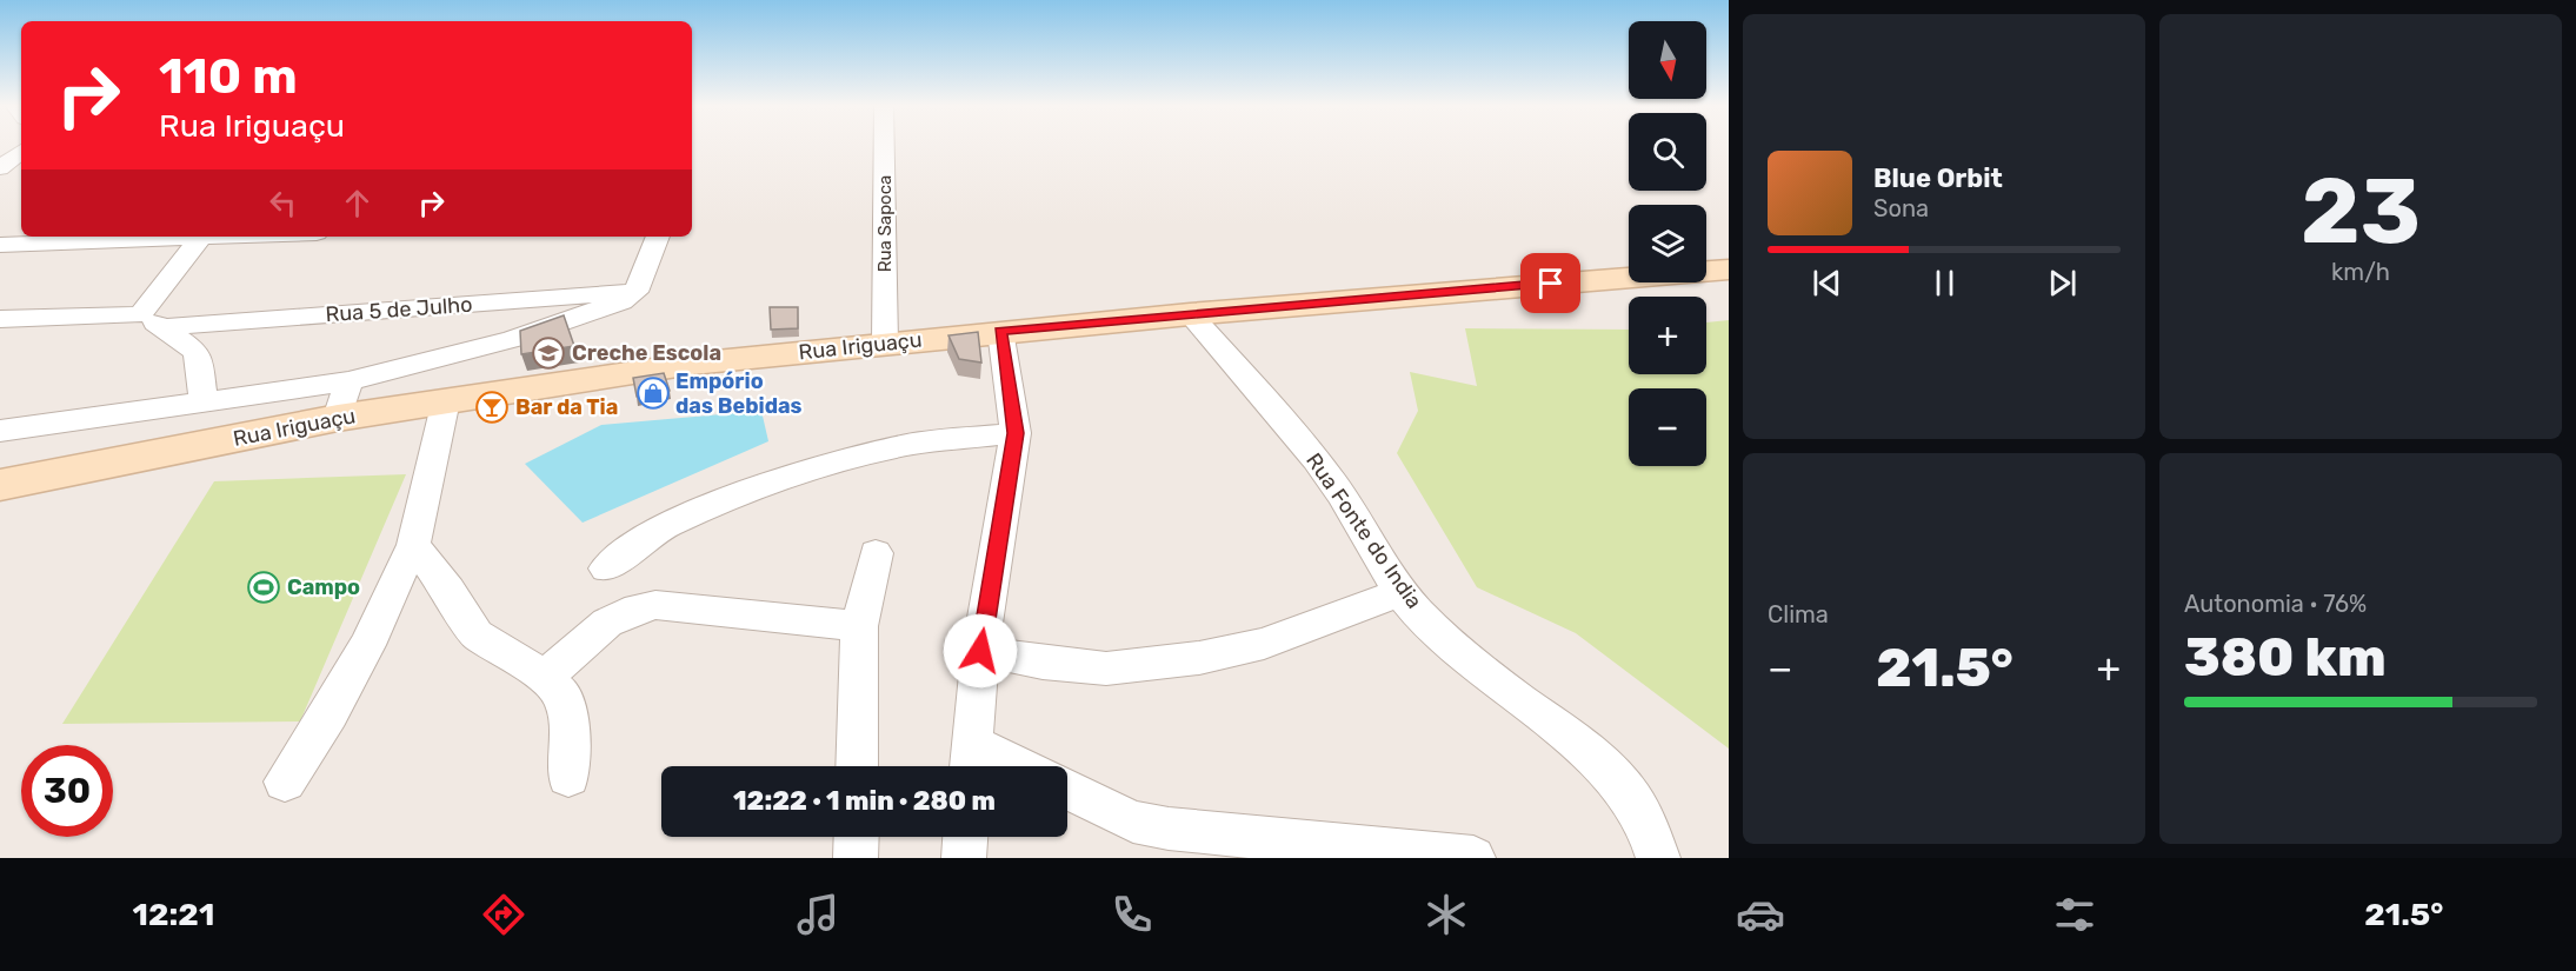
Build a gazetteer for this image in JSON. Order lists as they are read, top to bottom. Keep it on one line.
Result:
{"streets":{"main road":["Rua Iriguaçu"],"street":["Rua Sapoca","Rua 5 de Julho","Rua Fonte do India"]},"crossings":[["Rua Sapoca","Rua Iriguaçu"],["Rua Iriguaçu","Rua Fonte do India"]],"places":{"school or university":["Creche Escola"],"shop":["Empório das Bebidas"],"bar":["Bar da Tia"],"sports":["Campo"]},"north":"bottom","page":{"tile":[["23","km/h"],"Clima",["Autonomia · 76%","380 km"]],"map_buttons":["+","−"],"turn":["110 m","Rua Iriguaçu"],"song":["Blue Orbit","Sona"],"heat":["−","21.5°","+"],"limit":"30","trip":"12:22 · 1 min · 280 m","tabs":["12:21","21.5°"]}}
